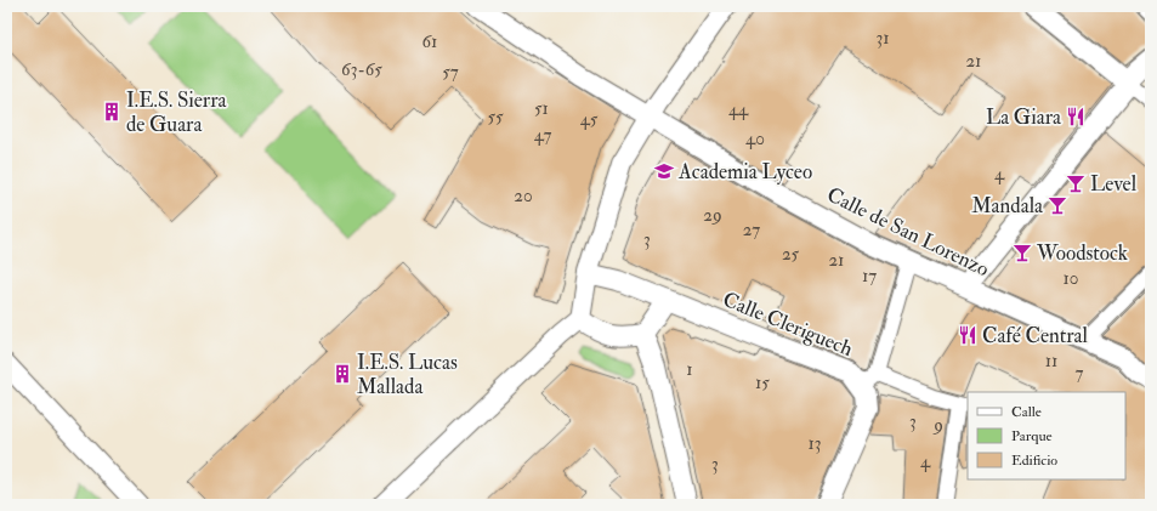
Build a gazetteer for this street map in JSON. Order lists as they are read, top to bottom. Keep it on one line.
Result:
{"streets":{"street":["Calle de San Lorenzo","Calle Cleriguech"]},"places":{"building":["I.E.S. Sierra de Guara","I.E.S. Lucas Mallada"],"restaurant":["La Giara","Café Central"],"school or university":["Academia Lyceo"],"bar":["Level","Mandala","Woodstock"]},"house_numbers":["31","61","21","63-65","57","51","44","55","45","47","40","4","20","29","27","3","25","21","17","10","11","1","7","15","3","9","13","4","3"],"legend":["Calle","Parque","Edificio"]}
